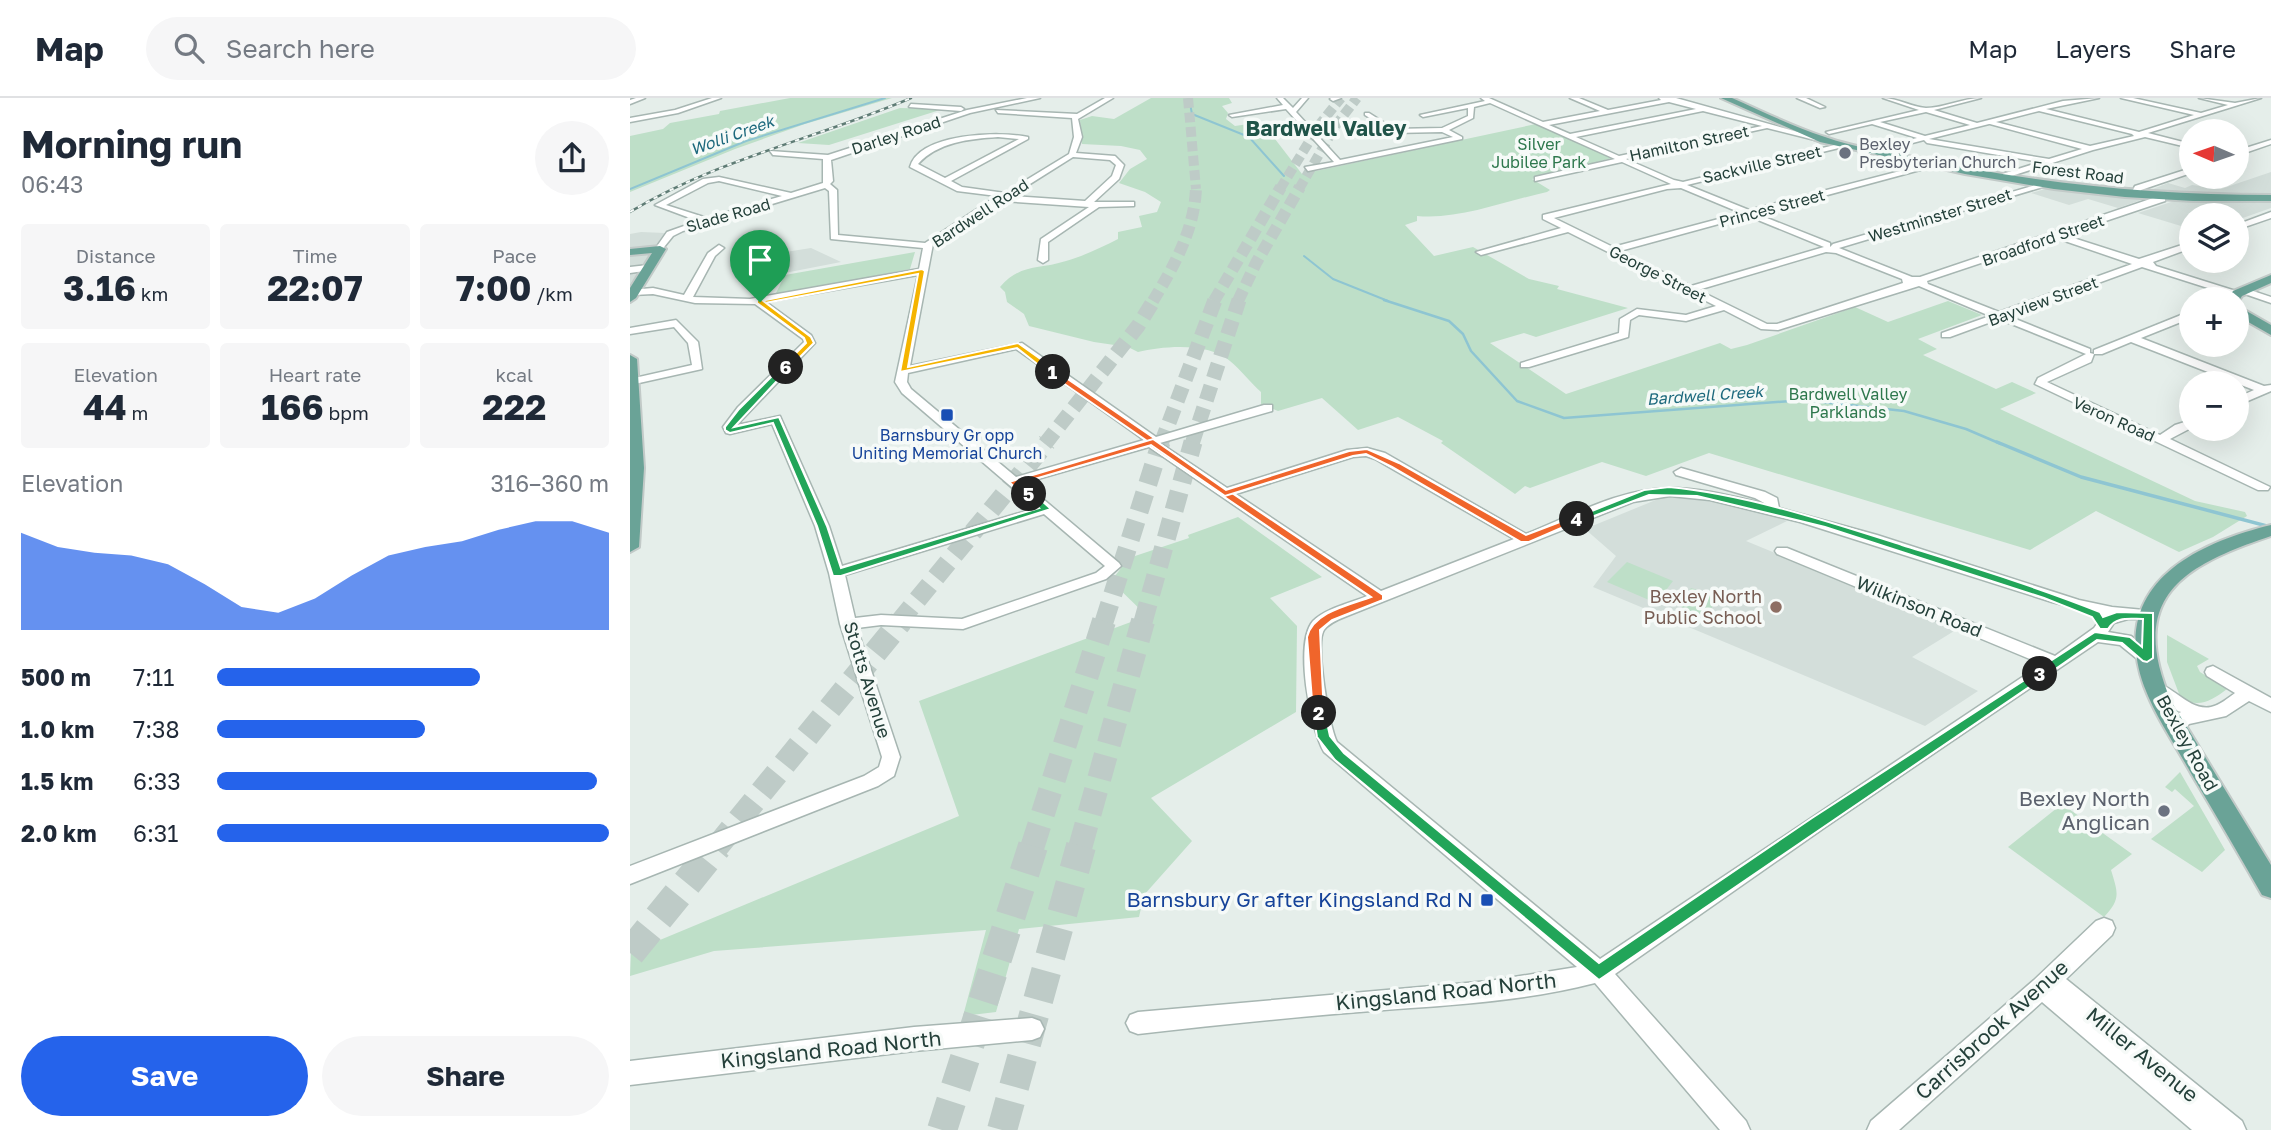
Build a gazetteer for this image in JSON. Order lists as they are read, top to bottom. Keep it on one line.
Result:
{"streets":{"main road":["Forest Road","Slade Road","Bexley Road"],"street":["Darley Road","Hamilton Street","Sackville Street","Princes Street","Bardwell Road","Westminster Street","Broadford Street","George Street","Bayview Street","Veron Road","Wilkinson Road","Stotts Avenue","Kingsland Road North","Carrisbrook Avenue","Miller Avenue"]},"crossings":[["Darley Road","Slade Road"],["Hamilton Street","Forest Road"],["Sackville Street","Forest Road"],["Sackville Street","George Street"],["Forest Road","Princes Street"],["Forest Road","Westminster Street"],["Forest Road","Broadford Street"],["Princes Street","George Street"],["Westminster Street","George Street"],["Broadford Street","George Street"],["Wilkinson Road","Kingsland Road North"],["Carrisbrook Avenue","Miller Avenue"]],"districts":["Bardwell Valley"],"water":["Wolli Creek","Bardwell Creek"],"parks":["Silver Jubilee Park","Bardwell Valley Parklands"],"places":{"other":["Bexley Presbyterian Church","Bexley North Public School","Bexley North Anglican"],"transit":["Barnsbury Gr opp Uniting Memorial Church","Barnsbury Gr after Kingsland Rd N"]},"north":"left","page":{"header":"Map","search":"Search here","nav":["Map","Layers","Share"],"heading":["Morning run","06:43"],"map_buttons":["+","−"],"stats":[["Distance","3.16 km"],["Time","22:07"],["Pace","7:00 /km"],["Elevation","44 m"],["Heart rate","166 bpm"],["kcal","222"]],"pins":["6","1","5","4","3","2"],"chart":["Elevation","316–360 m"],"list":[{"name":"500 m","note":"7:11"},{"name":"1.0 km","note":"7:38"},{"name":"1.5 km","note":"6:33"},{"name":"2.0 km","note":"6:31"}],"buttons":["Save","Share"]}}
